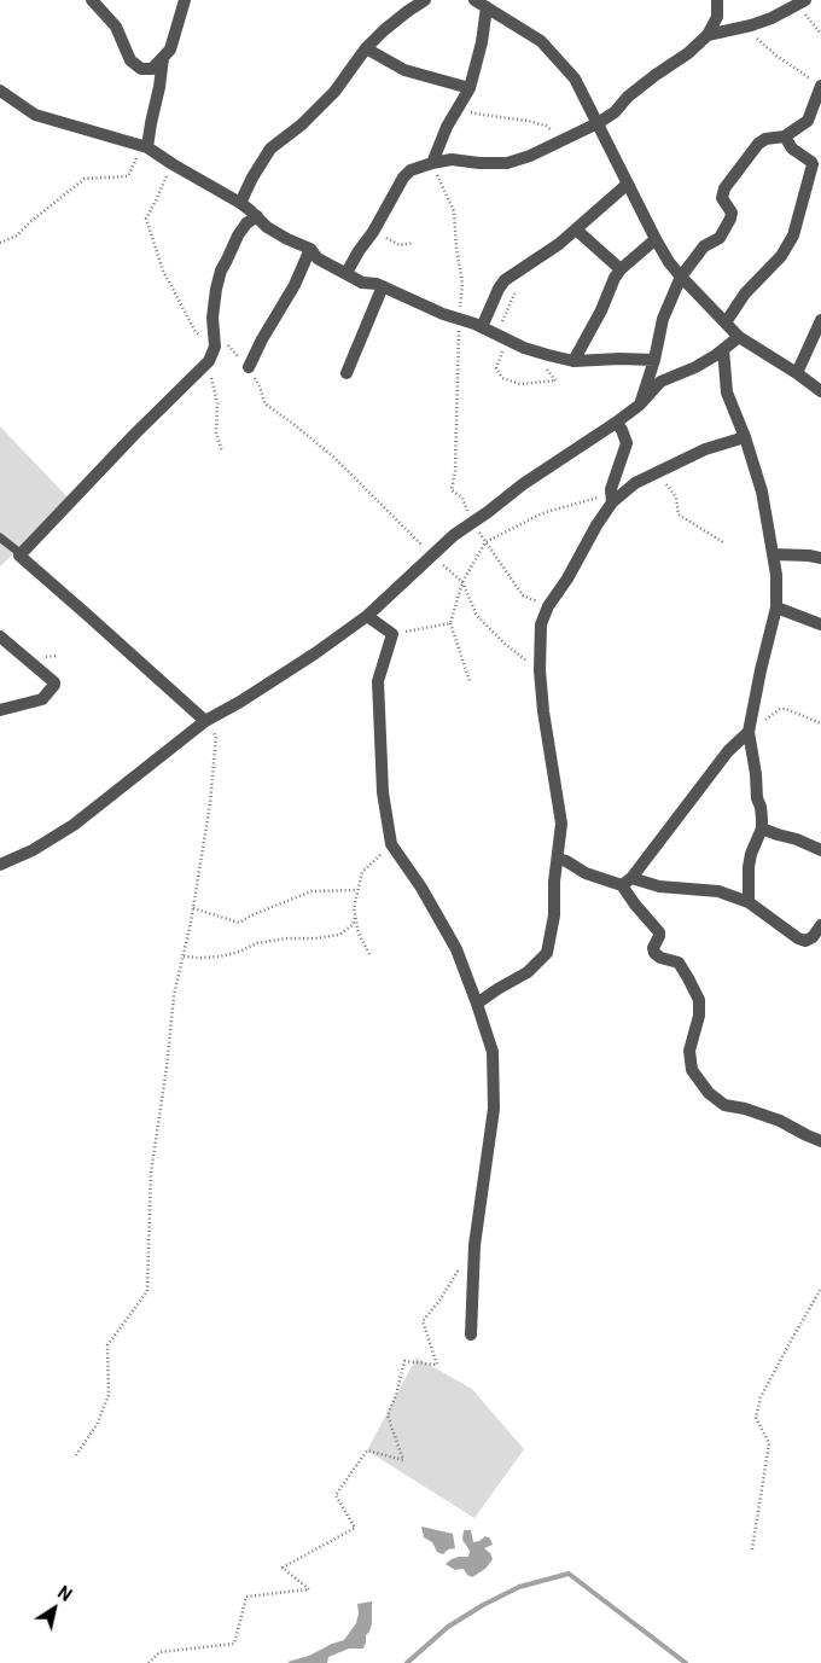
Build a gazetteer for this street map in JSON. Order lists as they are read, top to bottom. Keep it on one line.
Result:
{"north":"top right"}
